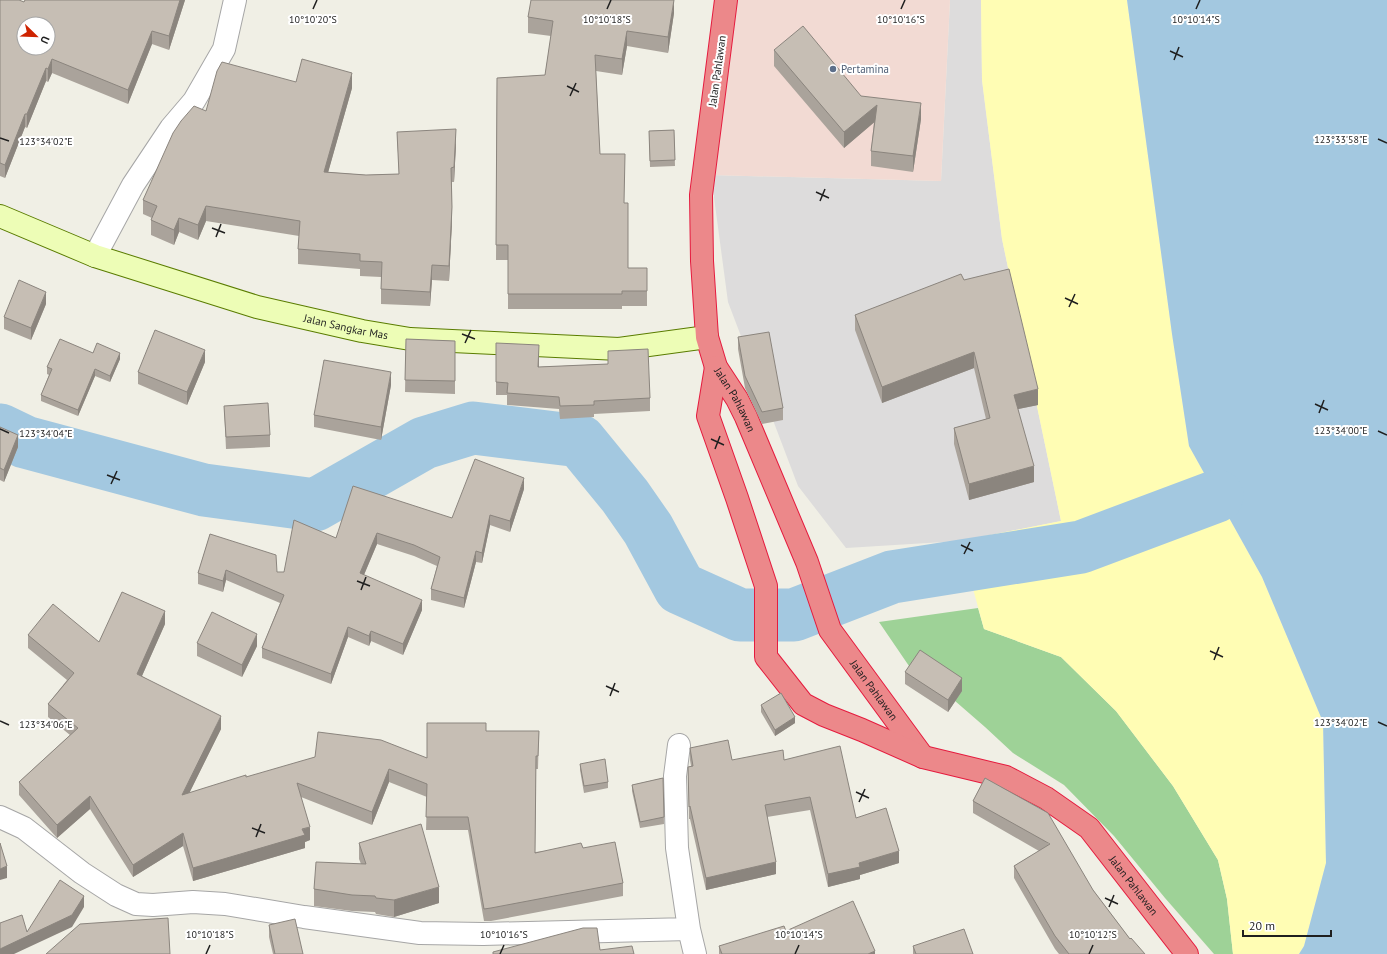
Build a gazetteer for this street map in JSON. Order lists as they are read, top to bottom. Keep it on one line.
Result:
{"streets":{"highway":["Jalan Pahlawan"],"street":["Jalan Sangkar Mas"]},"crossings":[["Jalan Pahlawan","Jalan Sangkar Mas"]],"places":["Pertamina"],"scale_bar":"20 m","north":"bottom right","coordinates":["10°10'20\"S","10°10'18\"S","10°10'16\"S","10°10'14\"S","123°33'58\"E","123°34'02\"E","123°34'00\"E","123°34'04\"E","123°34'06\"E","10°10'12\"S"]}
